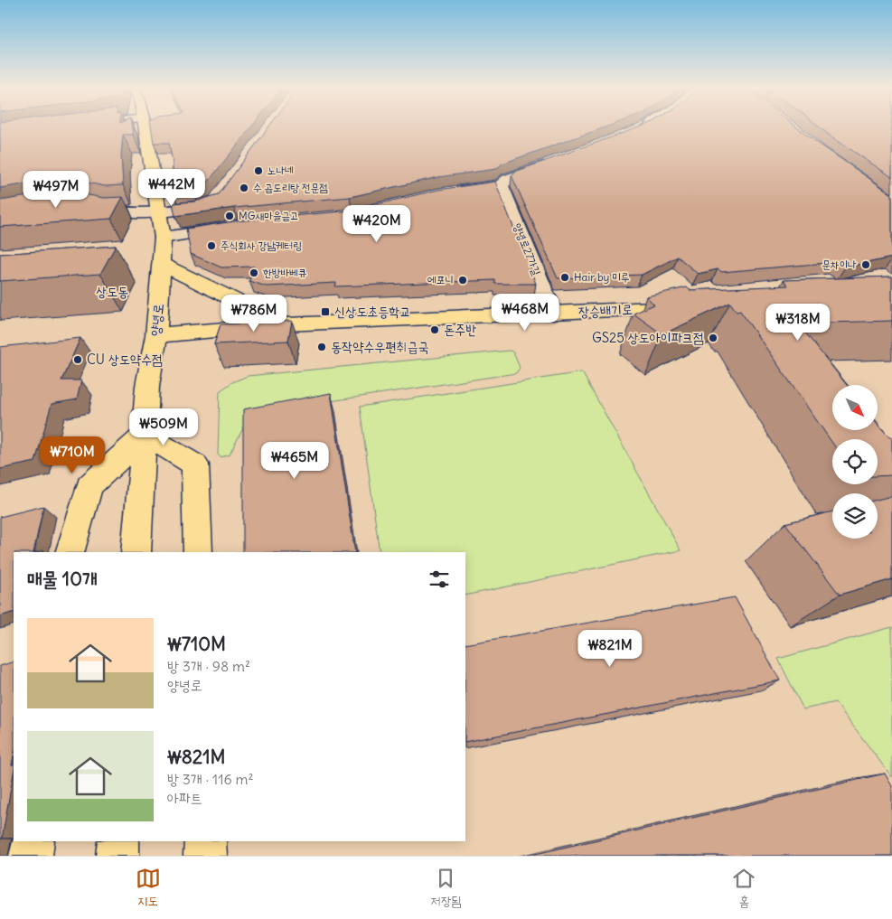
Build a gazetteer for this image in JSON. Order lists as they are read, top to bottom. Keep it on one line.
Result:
{"streets":{"main road":["장승배기로","양녕로"],"street":["양녕로27가길"]},"crossings":[["양녕로27가길","장승배기로"],["장승배기로","양녕로"]],"districts":["상도동"],"places":{"other":["노나네","수 곱도리탕 전문점","MG새마을금고","주식회사 강남케터링","문차이나","한방바베큐","Hair by 미루","에포니","돈주반","GS25 상도아이파크점","동작약수우편취급국","CU 상도약수점"],"transit":["신상도초등학교"]},"north":"bottom right","page":{"price":["₩442M","₩497M","₩420M","₩468M","₩786M","₩318M","₩509M","₩710M","₩465M","₩821M"],"heading":"매물 10개","list":[{"name":"₩710M","note":"방 3개 · 98 m² · 양녕로"},{"name":"₩821M","note":"방 3개 · 116 m² · 아파트"}],"tabs":["지도","저장됨","홈"]}}
